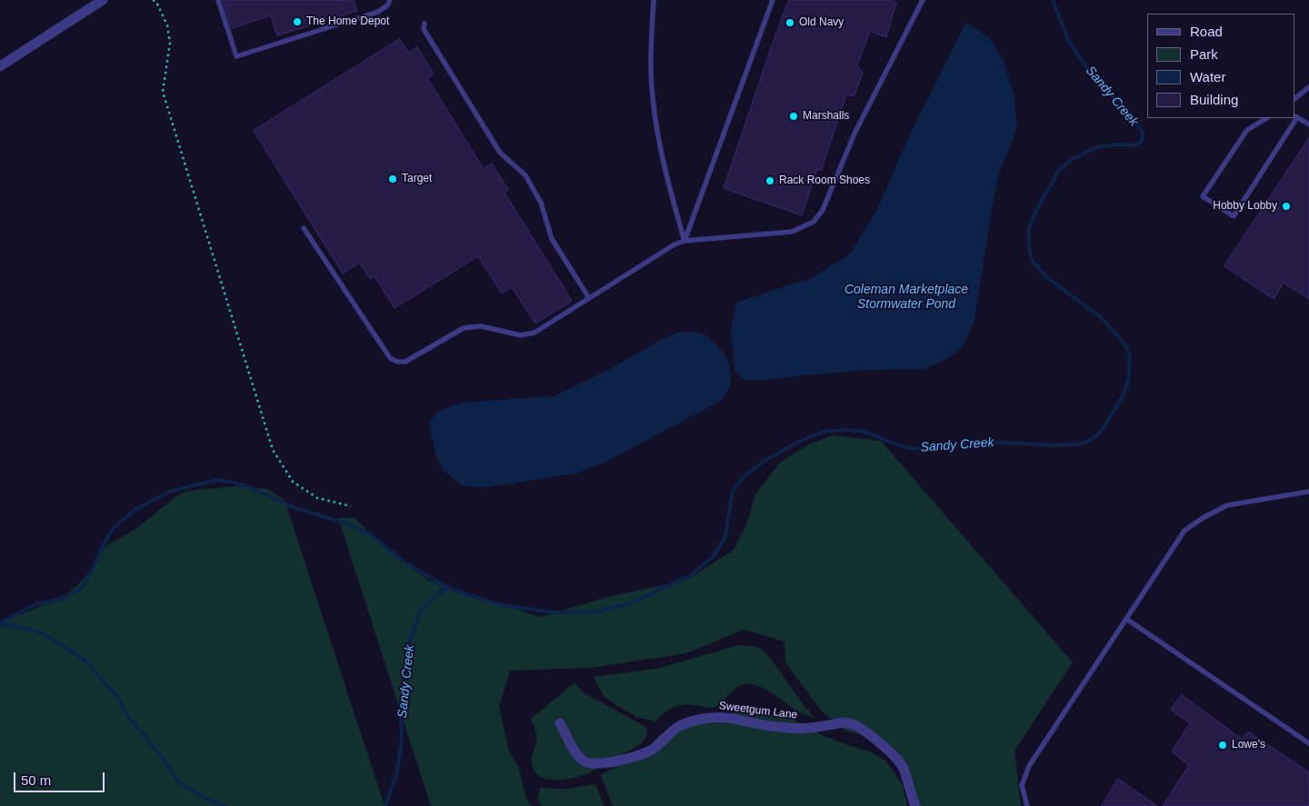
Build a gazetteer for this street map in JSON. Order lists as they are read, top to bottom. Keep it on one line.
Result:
{"streets":{"street":["Sweetgum Lane"]},"water":["Sandy Creek","Coleman Marketplace Stormwater Pond"],"places":["The Home Depot","Old Navy","Marshalls","Target","Rack Room Shoes","Hobby Lobby","Lowe's"],"legend":["Road","Park","Water","Building"],"scale_bar":"50 m"}
